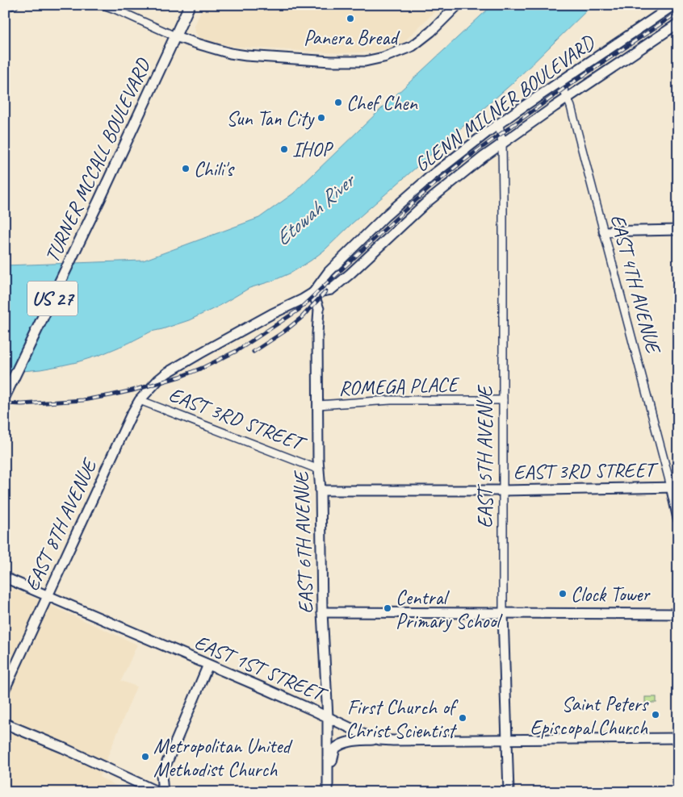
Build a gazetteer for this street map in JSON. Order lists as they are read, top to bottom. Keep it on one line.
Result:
{"streets":{"main road":["TURNER MCCALL BOULEVARD","US 27"],"street":["GLENN MILNER BOULEVARD","EAST 4TH AVENUE","ROMEGA PLACE","EAST 3RD STREET","EAST 5TH AVENUE","EAST 8TH AVENUE","EAST 6TH AVENUE","EAST 1ST STREET"]},"crossings":[["GLENN MILNER BOULEVARD","EAST 4TH AVENUE"],["GLENN MILNER BOULEVARD","EAST 3RD STREET"],["GLENN MILNER BOULEVARD","EAST 5TH AVENUE"],["GLENN MILNER BOULEVARD","EAST 8TH AVENUE"],["GLENN MILNER BOULEVARD","EAST 6TH AVENUE"],["EAST 4TH AVENUE","EAST 3RD STREET"],["ROMEGA PLACE","EAST 5TH AVENUE"],["ROMEGA PLACE","EAST 6TH AVENUE"],["EAST 3RD STREET","EAST 5TH AVENUE"],["EAST 3RD STREET","EAST 8TH AVENUE"],["EAST 3RD STREET","EAST 6TH AVENUE"],["EAST 5TH AVENUE","EAST 1ST STREET"],["EAST 8TH AVENUE","EAST 1ST STREET"],["EAST 6TH AVENUE","EAST 1ST STREET"]],"water":["Etowah River"],"places":["Panera Bread","Chef Chen","Sun Tan City","IHOP","Chili's","Clock Tower","Central Primary School","Saint Peters Episcopal Church","First Church of Christ Scientist","Metropolitan United Methodist Church"]}
